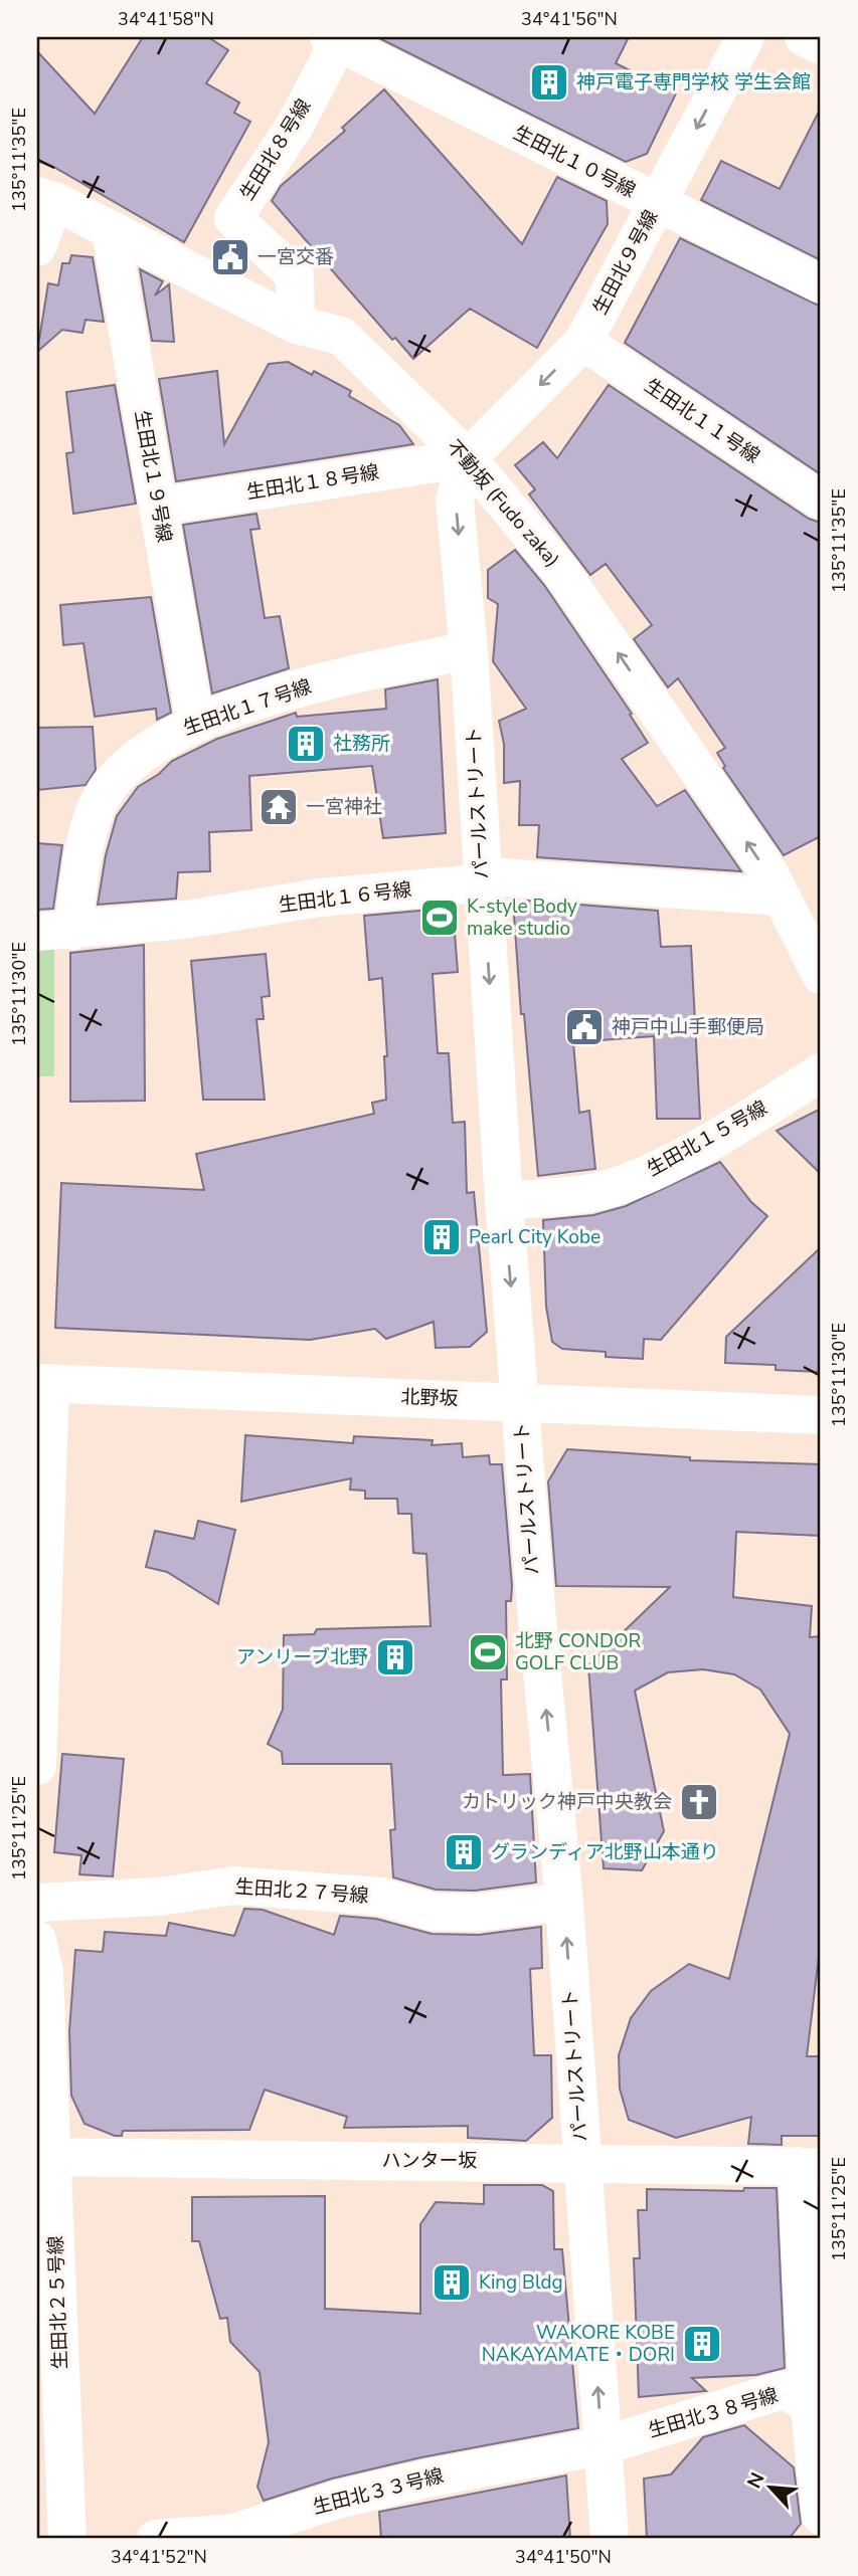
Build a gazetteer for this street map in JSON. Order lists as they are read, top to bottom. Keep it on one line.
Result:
{"streets":{"street":["生田北８号線","生田北１０号線","生田北９号線","生田北１１号線","生田北１９号線","生田北１８号線","不動坂 (Fudo zaka)","生田北１７号線","パールストリート","生田北１６号線","生田北１５号線","北野坂","生田北２７号線","ハンター坂","生田北２５号線","生田北３８号線","生田北３３号線"]},"crossings":[["生田北８号線","生田北１０号線"],["生田北８号線","不動坂 (Fudo zaka)"],["生田北１０号線","生田北９号線"],["生田北９号線","生田北１１号線"],["生田北９号線","生田北１８号線"],["生田北９号線","不動坂 (Fudo zaka)"],["生田北９号線","パールストリート"],["生田北１９号線","生田北１８号線"],["生田北１９号線","不動坂 (Fudo zaka)"],["生田北１９号線","生田北１７号線"],["生田北１８号線","不動坂 (Fudo zaka)"],["生田北１８号線","パールストリート"],["不動坂 (Fudo zaka)","パールストリート"],["不動坂 (Fudo zaka)","生田北１６号線"],["生田北１７号線","パールストリート"],["生田北１７号線","生田北１６号線"],["パールストリート","生田北１６号線"],["パールストリート","生田北１５号線"],["パールストリート","北野坂"],["パールストリート","生田北２７号線"],["パールストリート","ハンター坂"],["パールストリート","生田北３８号線"],["パールストリート","生田北３３号線"],["ハンター坂","生田北２５号線"],["生田北３８号線","生田北３３号線"]],"one_way":["生田北９号線","不動坂 (Fudo zaka)"],"places":{"building":["神戸電子専門学校 学生会館","社務所","Pearl City Kobe","アンリーブ北野","グランディア北野山本通り","King Bldg","WAKORE KOBE NAKAYAMATE・DORI"],"public building":["一宮交番","神戸中山手郵便局"],"temple":["一宮神社"],"sports":["K-style Body make studio","北野 CONDOR GOLF CLUB"],"church":["カトリック神戸中央教会"]},"north":"top left","coordinates":["34°41'58\"N","34°41'56\"N","135°11'35\"E","135°11'30\"E","135°11'25\"E","34°41'52\"N","34°41'50\"N"]}
